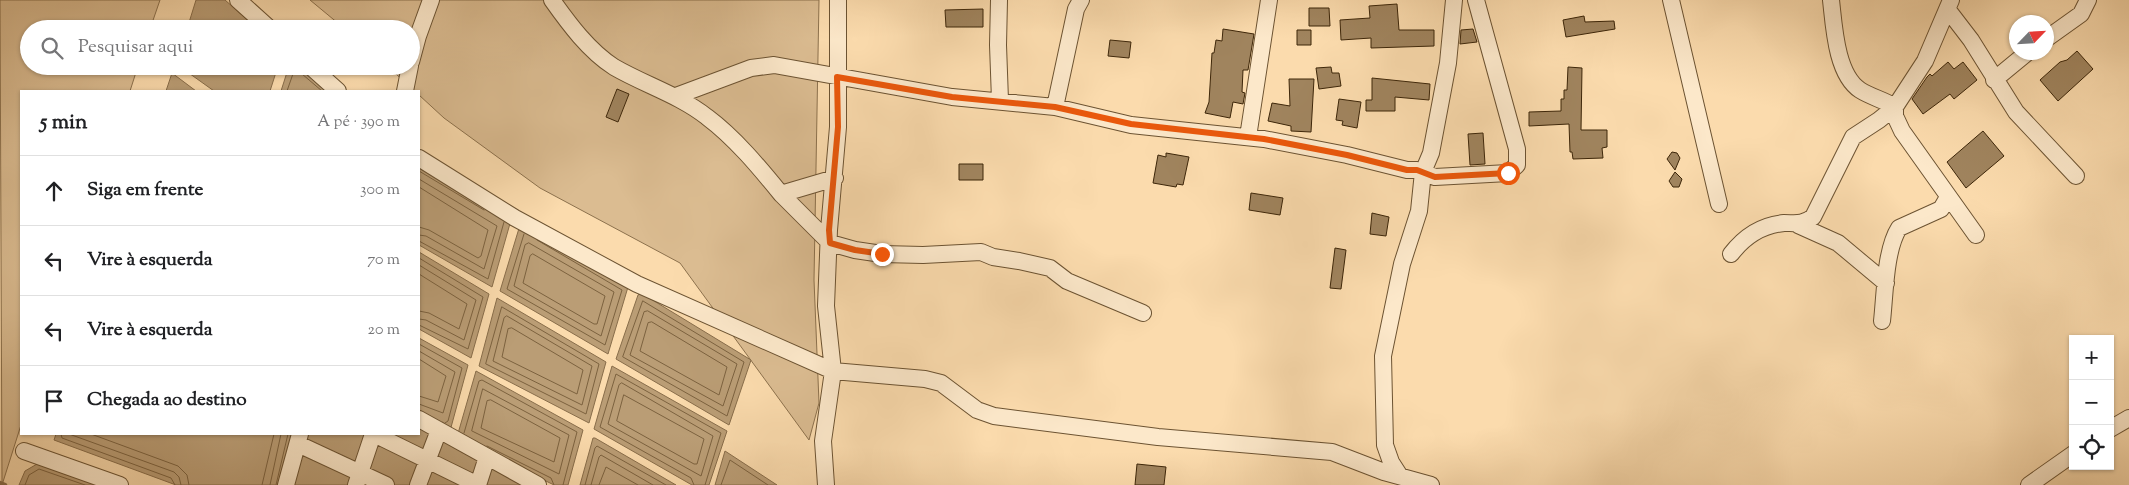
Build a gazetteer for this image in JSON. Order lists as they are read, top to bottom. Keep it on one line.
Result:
{"north":"top right","page":{"search":"Pesquisar aqui","heading":["5 min","A pé · 390 m"],"list":[["Siga em frente","300 m"],["Vire à esquerda","70 m"],["Vire à esquerda","20 m"],"Chegada ao destino"],"map_buttons":["+","−"]}}
